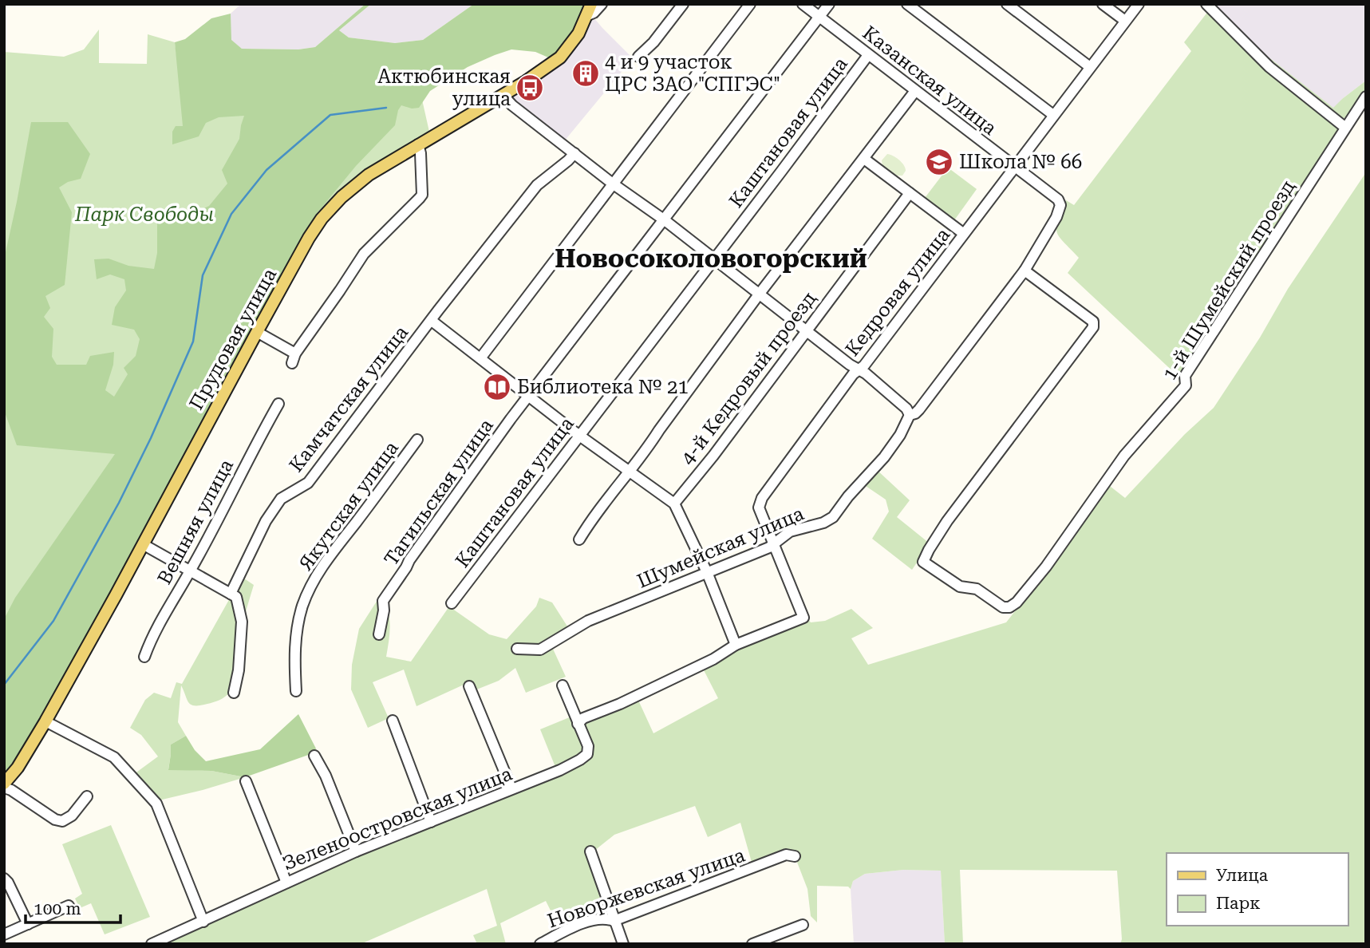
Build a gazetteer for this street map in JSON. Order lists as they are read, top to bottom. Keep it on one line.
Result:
{"streets":{"main road":["Прудовая улица"],"street":["Казанская улица","Каштановая улица","1-й Шумейский проезд","Кедровая улица","4-й Кедровый проезд","Камчатская улица","Тагильская улица","Якутская улица","Вешняя улица","Шумейская улица","Зеленоостровская улица","Новоржевская улица"]},"crossings":[["Казанская улица","Каштановая улица"],["Казанская улица","Кедровая улица"],["Казанская улица","Тагильская улица"],["Казанская улица","Шумейская улица"],["1-й Шумейский проезд","Шумейская улица"],["Кедровая улица","Шумейская улица"]],"districts":["Новосоколовогорский"],"parks":["Парк Свободы"],"places":{"building":["4 и 9 участок ЦРС ЗАО \"СПГЭС\""],"bus stop":["Актюбинская улица"],"school or university":["Школа № 66"],"library":["Библиотека № 21"]},"legend":["Улица","Парк"],"scale_bar":"100 m"}
